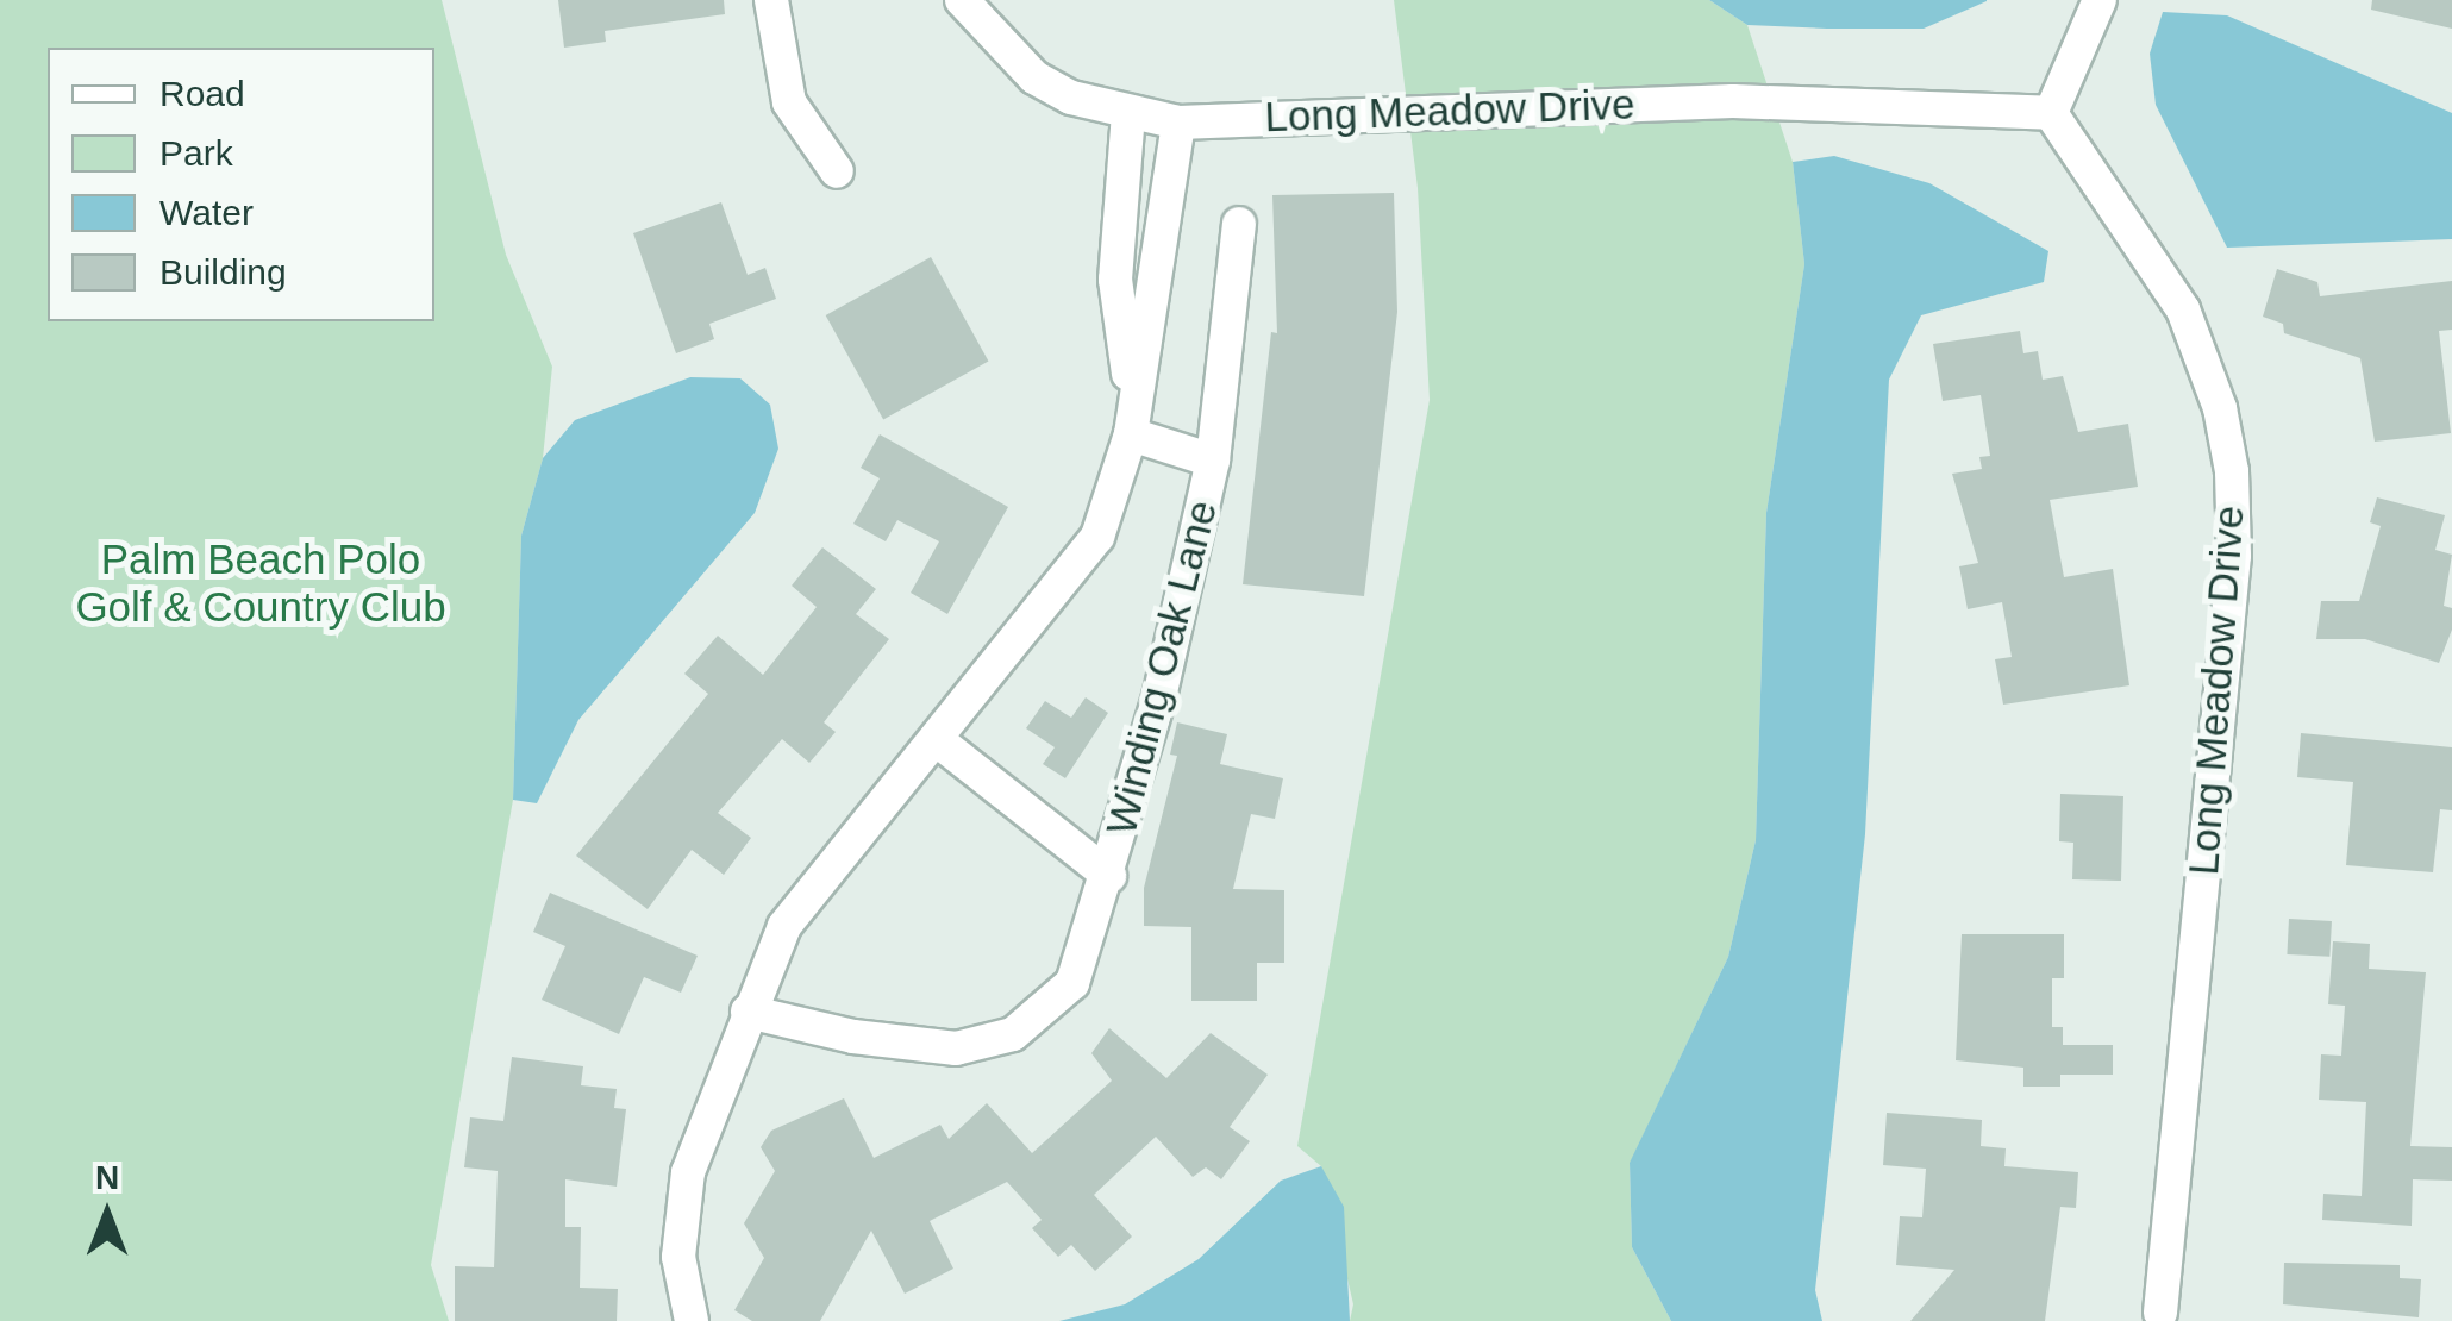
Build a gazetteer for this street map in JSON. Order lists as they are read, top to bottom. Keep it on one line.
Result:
{"streets":{"street":["Long Meadow Drive","Winding Oak Lane"]},"parks":["Palm Beach Polo Golf & Country Club"],"legend":["Road","Park","Water","Building"],"north":"top"}
